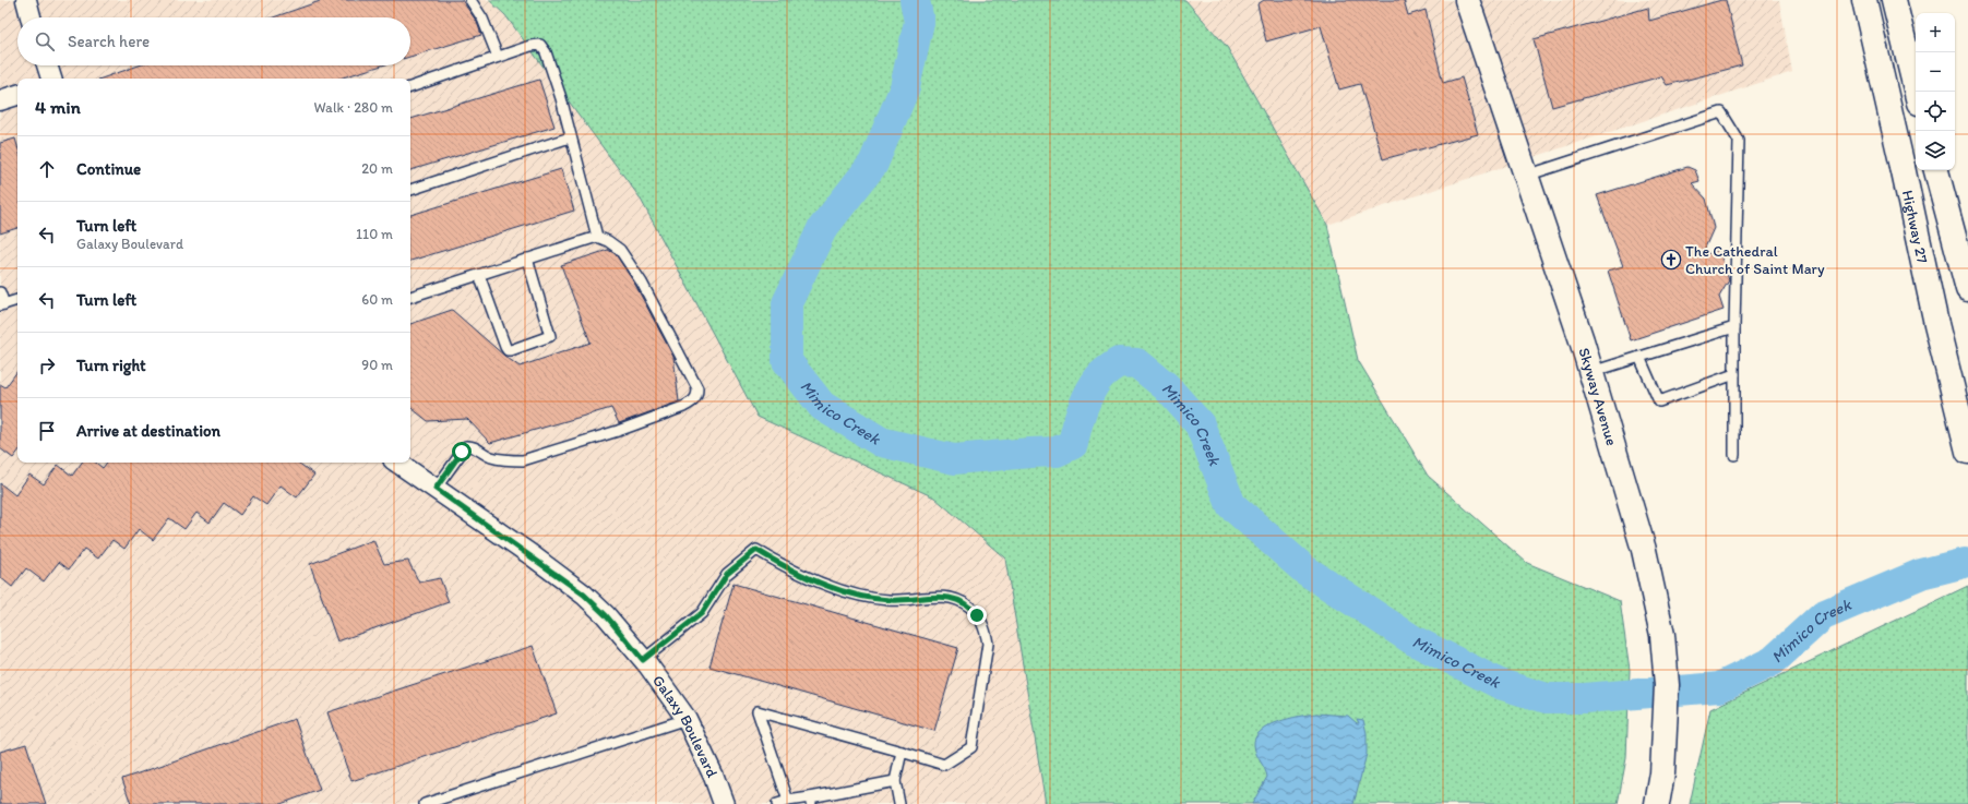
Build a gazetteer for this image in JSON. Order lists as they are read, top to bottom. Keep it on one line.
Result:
{"streets":{"main road":["Highway 27","Skyway Avenue"],"street":["Galaxy Boulevard"]},"water":["Mimico Creek"],"places":{"church":["The Cathedral Church of Saint Mary"]},"page":{"map_buttons":["+","−"],"search":"Search here","heading":["4 min","Walk · 280 m"],"list":[["Continue","20 m"],["Turn left","Galaxy Boulevard","110 m"],["Turn left","60 m"],["Turn right","90 m"],"Arrive at destination"]}}
